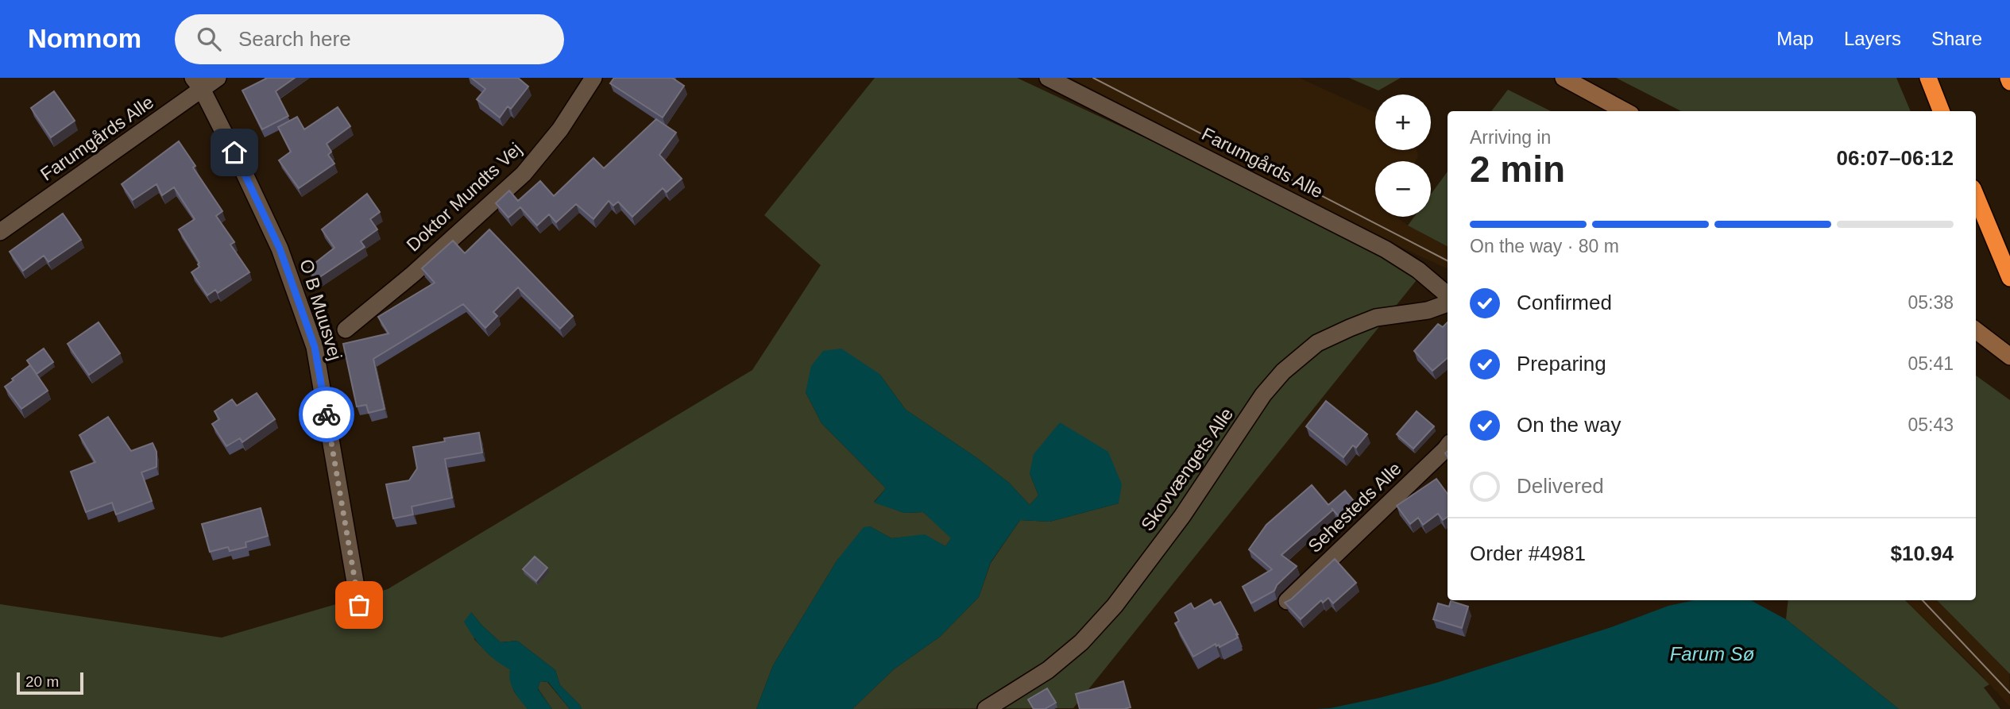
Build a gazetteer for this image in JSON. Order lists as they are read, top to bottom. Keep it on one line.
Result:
{"streets":{"street":["Farumgårds Alle","Doktor Mundts Vej","O B Muusvej","Skovvængets Alle","Sehesteds Alle"]},"crossings":[["Farumgårds Alle","O B Muusvej"]],"water":["Farum Sø"],"scale_bar":"20 m","page":{"header":"Nomnom","search":"Search here","nav":["Map","Layers","Share"],"map_buttons":["+","−"],"heading":["2 min","Arriving in","06:07–06:12"],"panel":["Order #4981","$10.94"],"bar":"On the way · 80 m","list":[["Confirmed","05:38"],["Preparing","05:41"],["On the way","05:43"],"Delivered"],"scale":"20 m"}}
